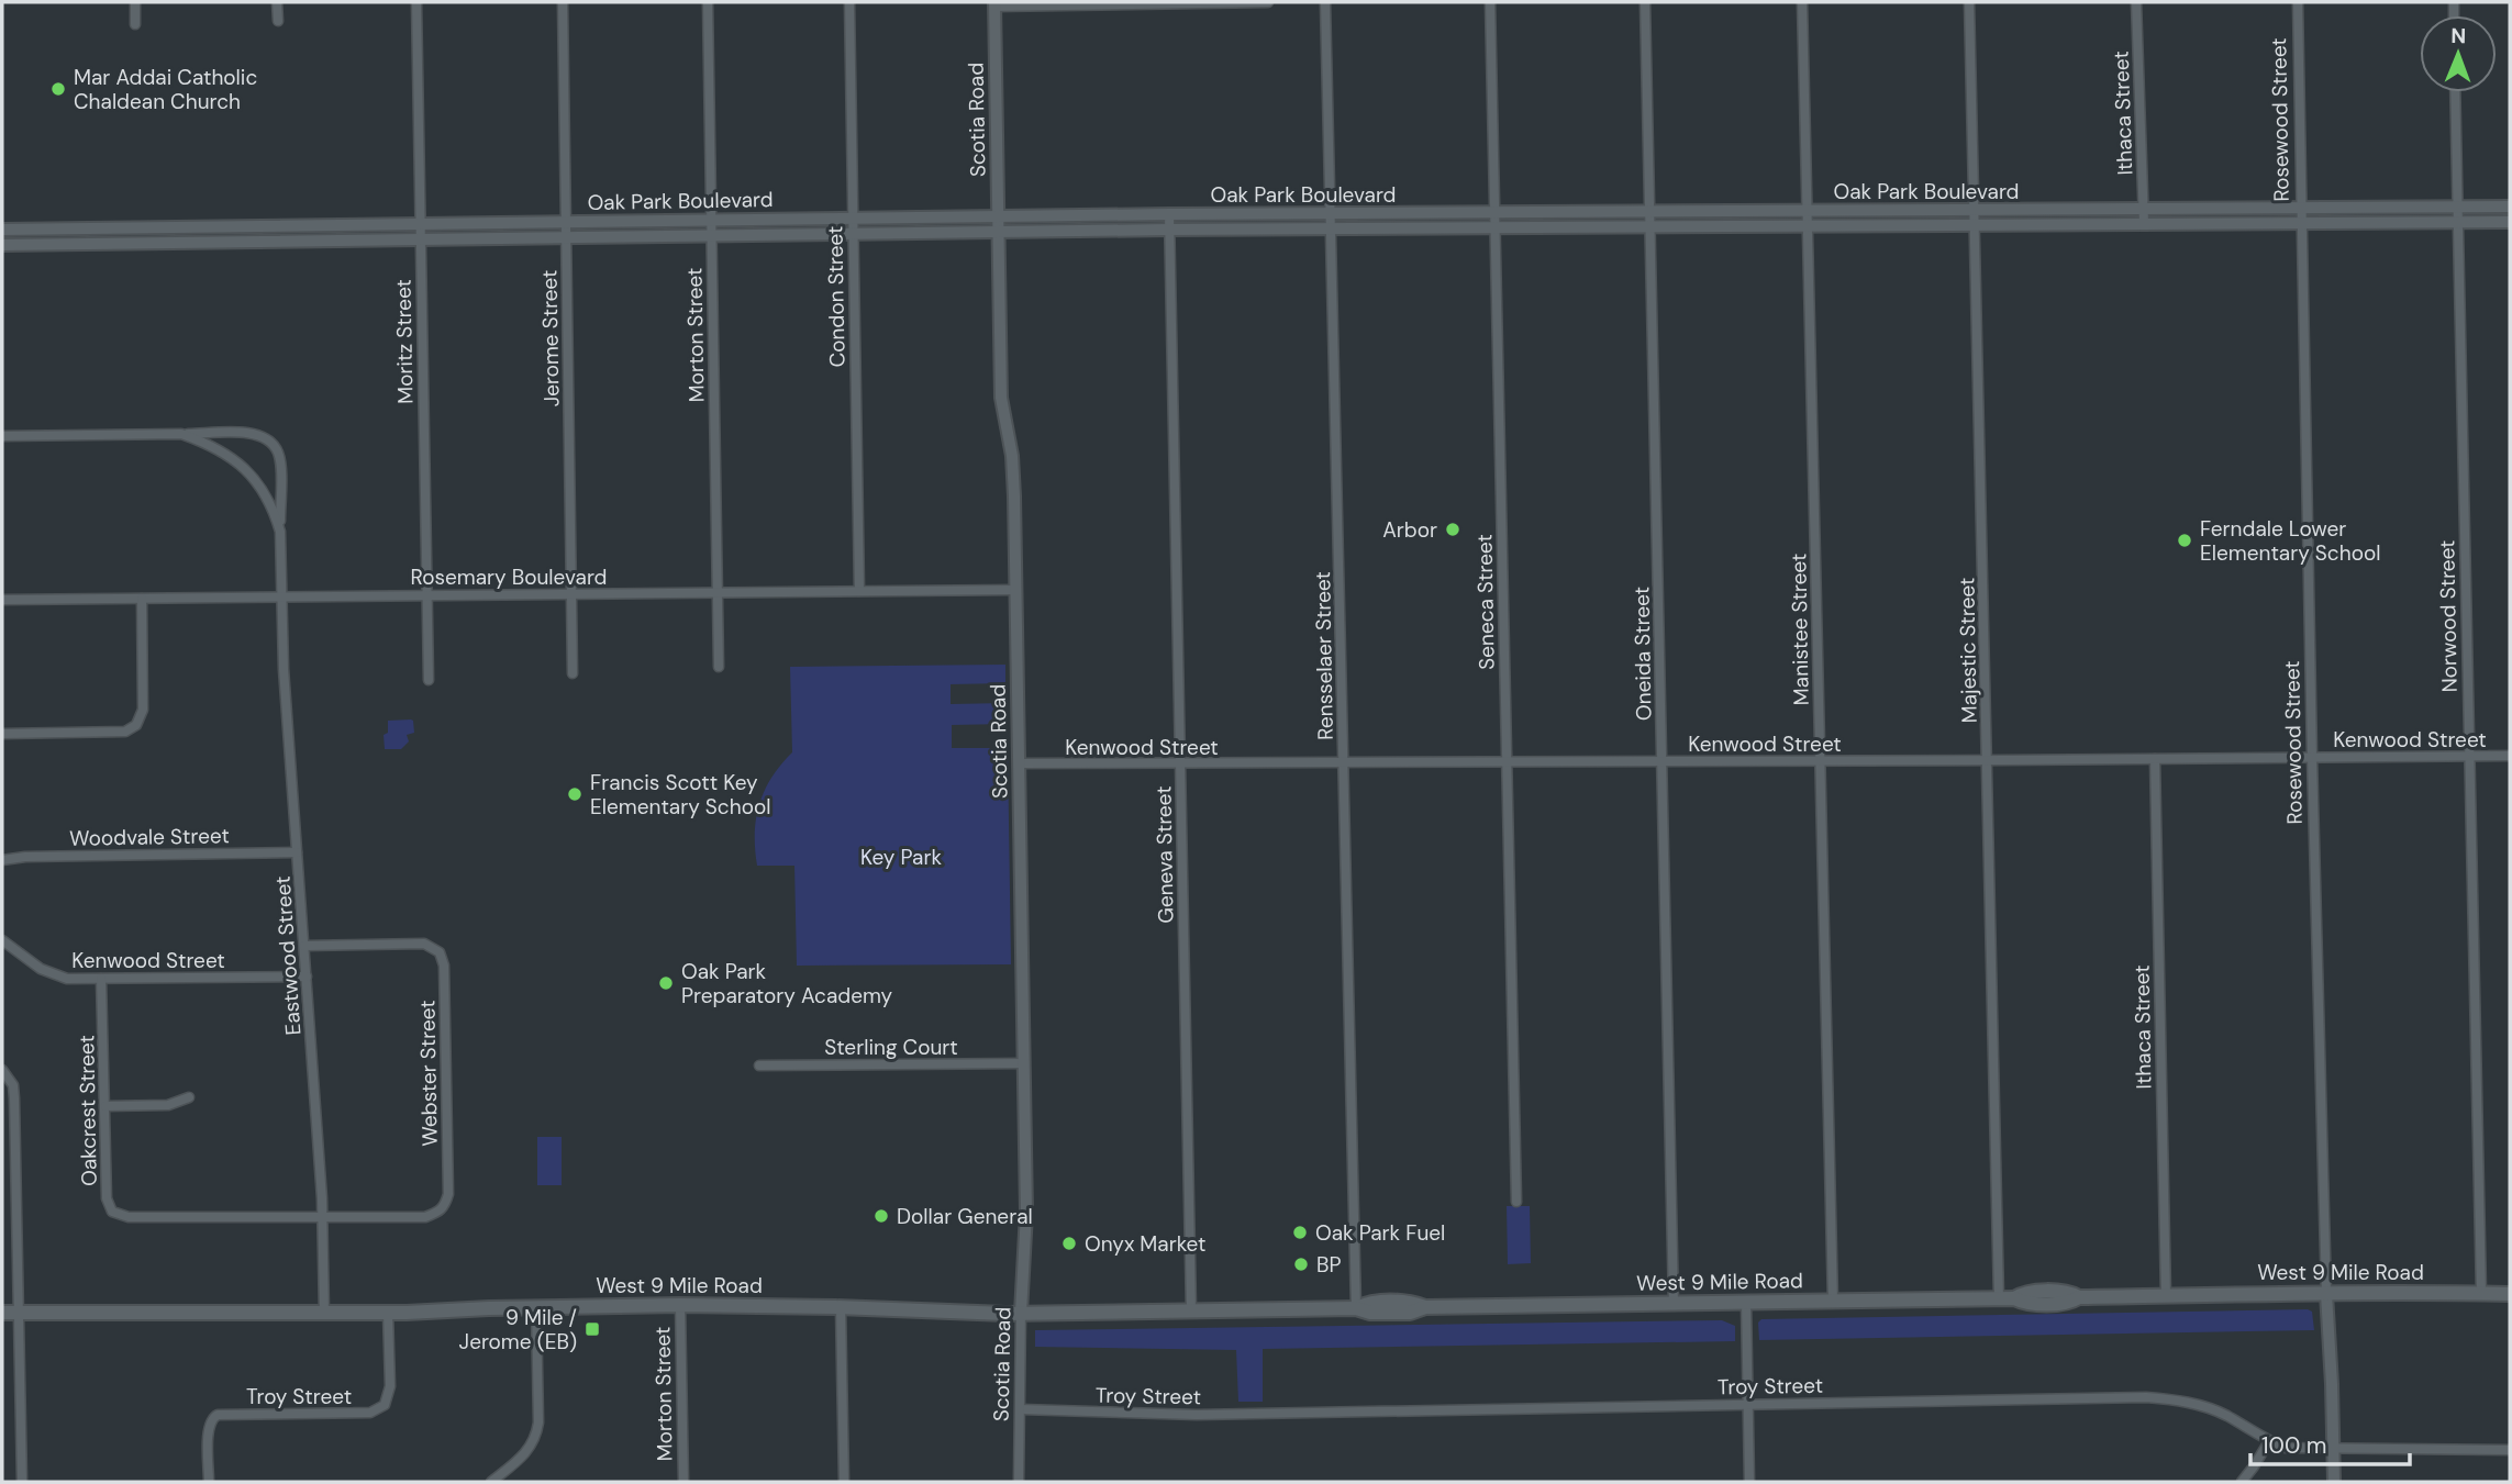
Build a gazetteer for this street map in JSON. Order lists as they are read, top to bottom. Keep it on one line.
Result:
{"streets":{"main road":["West 9 Mile Road"],"street":["Ithaca Street","Scotia Road","Rosewood Street","Oak Park Boulevard","Condon Street","Morton Street","Jerome Street","Moritz Street","Rosemary Boulevard","Seneca Street","Norwood Street","Manistee Street","Majestic Street","Oneida Street","Rensselaer Street","Kenwood Street","Woodvale Street","Geneva Street","Eastwood Street","Sterling Court","Webster Street","Oakcrest Street","Troy Street"]},"crossings":[["Ithaca Street","Oak Park Boulevard"],["Ithaca Street","Kenwood Street"],["Ithaca Street","West 9 Mile Road"],["Scotia Road","Oak Park Boulevard"],["Scotia Road","Rosemary Boulevard"],["Scotia Road","Kenwood Street"],["Scotia Road","Sterling Court"],["Scotia Road","West 9 Mile Road"],["Scotia Road","Troy Street"],["Rosewood Street","Oak Park Boulevard"],["Rosewood Street","Kenwood Street"],["Rosewood Street","West 9 Mile Road"],["Rosewood Street","Troy Street"],["Oak Park Boulevard","Condon Street"],["Oak Park Boulevard","Morton Street"],["Oak Park Boulevard","Jerome Street"],["Oak Park Boulevard","Moritz Street"],["Oak Park Boulevard","Seneca Street"],["Oak Park Boulevard","Norwood Street"],["Oak Park Boulevard","Manistee Street"],["Oak Park Boulevard","Majestic Street"],["Oak Park Boulevard","Oneida Street"],["Oak Park Boulevard","Rensselaer Street"],["Oak Park Boulevard","Geneva Street"],["Condon Street","Rosemary Boulevard"],["Morton Street","Rosemary Boulevard"],["Morton Street","West 9 Mile Road"],["Jerome Street","Rosemary Boulevard"],["Moritz Street","Rosemary Boulevard"],["Rosemary Boulevard","Eastwood Street"],["Seneca Street","Kenwood Street"],["Norwood Street","Kenwood Street"],["Norwood Street","West 9 Mile Road"],["Manistee Street","Kenwood Street"],["Manistee Street","West 9 Mile Road"],["Majestic Street","Kenwood Street"],["Majestic Street","West 9 Mile Road"],["Oneida Street","Kenwood Street"],["Oneida Street","West 9 Mile Road"],["Rensselaer Street","Kenwood Street"],["Rensselaer Street","West 9 Mile Road"],["Kenwood Street","Geneva Street"],["Kenwood Street","Eastwood Street"],["Kenwood Street","Oakcrest Street"],["Woodvale Street","Eastwood Street"],["Geneva Street","West 9 Mile Road"],["Eastwood Street","Webster Street"],["Eastwood Street","Oakcrest Street"],["Eastwood Street","West 9 Mile Road"],["Webster Street","Oakcrest Street"],["West 9 Mile Road","Troy Street"]],"parks":["Key Park"],"places":{"other":["Mar Addai Catholic Chaldean Church","Arbor","Ferndale Lower Elementary School","Francis Scott Key Elementary School","Oak Park Preparatory Academy","Dollar General","Oak Park Fuel","Onyx Market","BP"],"transit":["9 Mile / Jerome (EB)"]},"scale_bar":"100 m","north":"top"}
